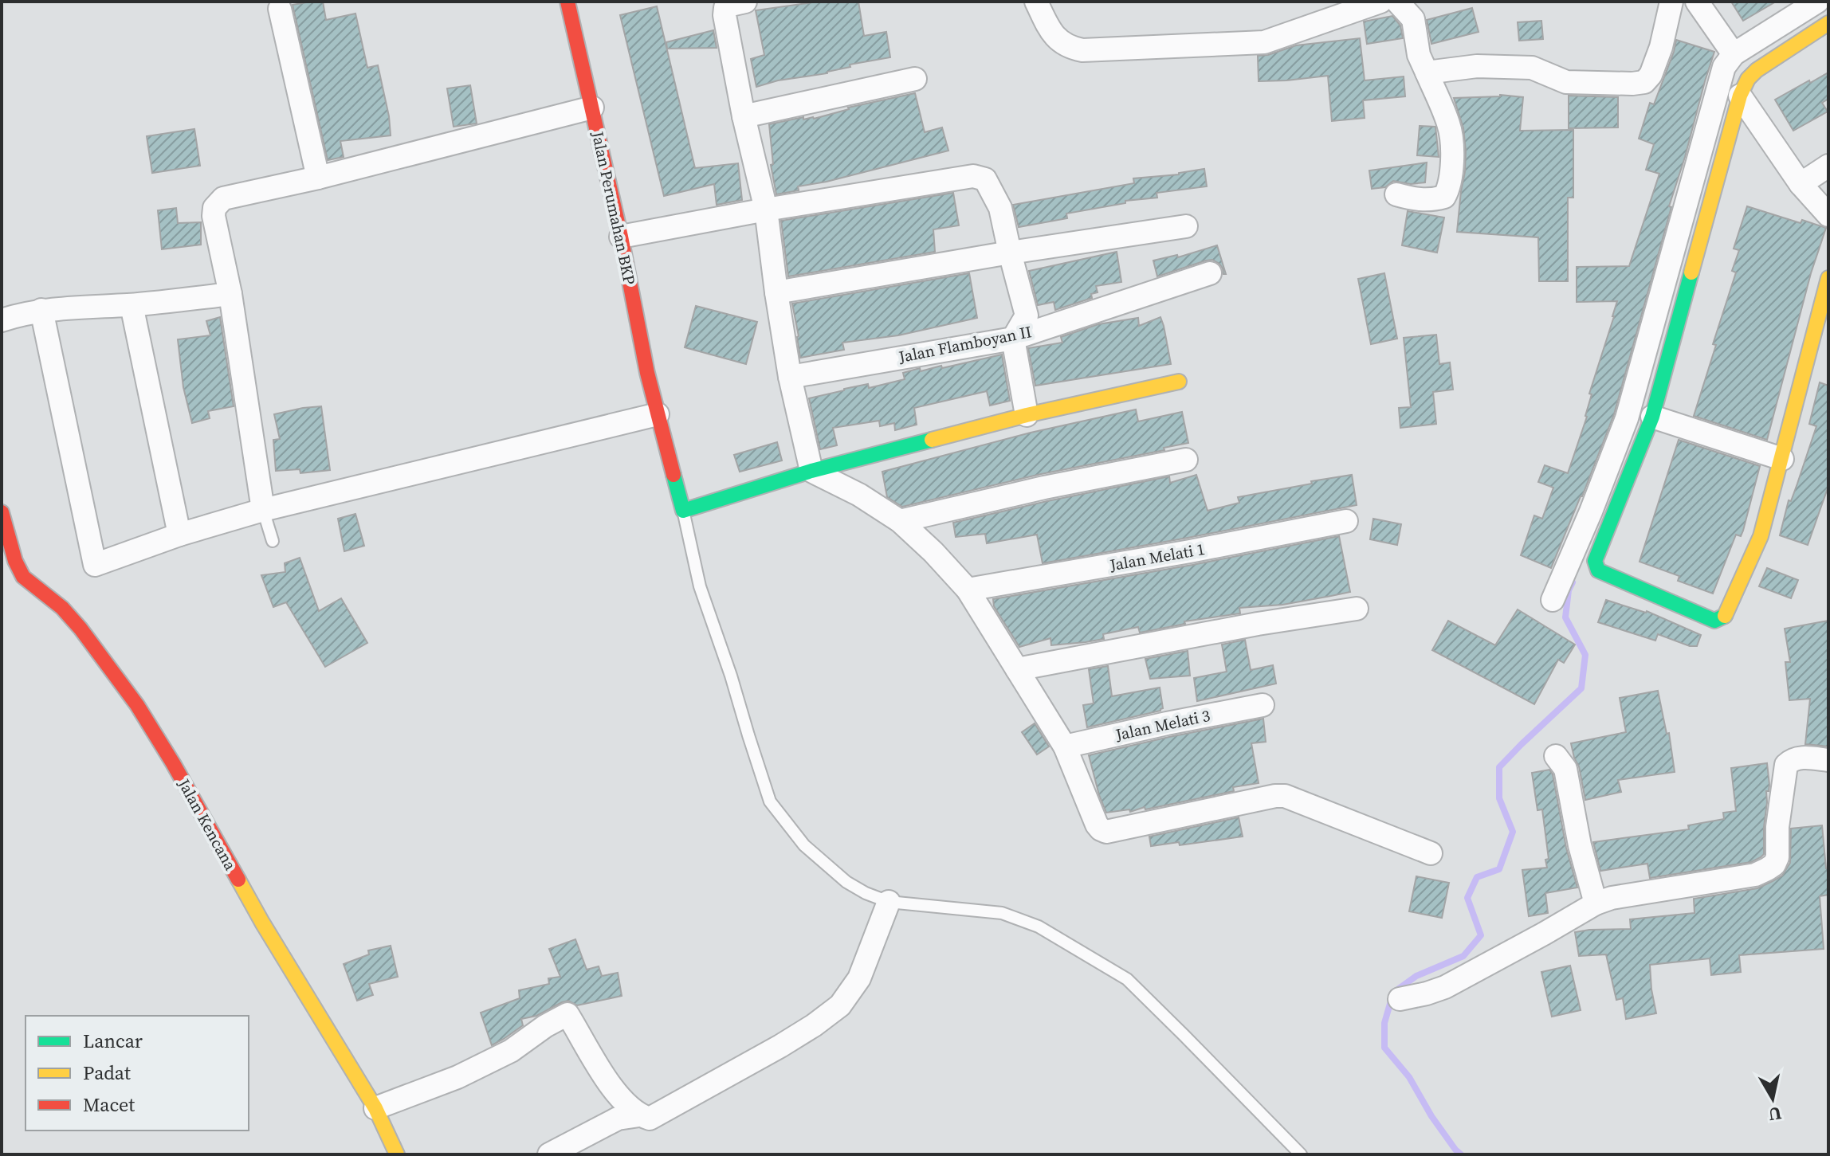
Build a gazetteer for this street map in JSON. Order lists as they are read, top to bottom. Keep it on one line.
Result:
{"streets":{"street":["Jalan Perumahan BKP","Jalan Flamboyan II","Jalan Melati 1","Jalan Melati 3","Jalan Kencana"]},"legend":["Lancar","Padat","Macet"],"north":"bottom"}
